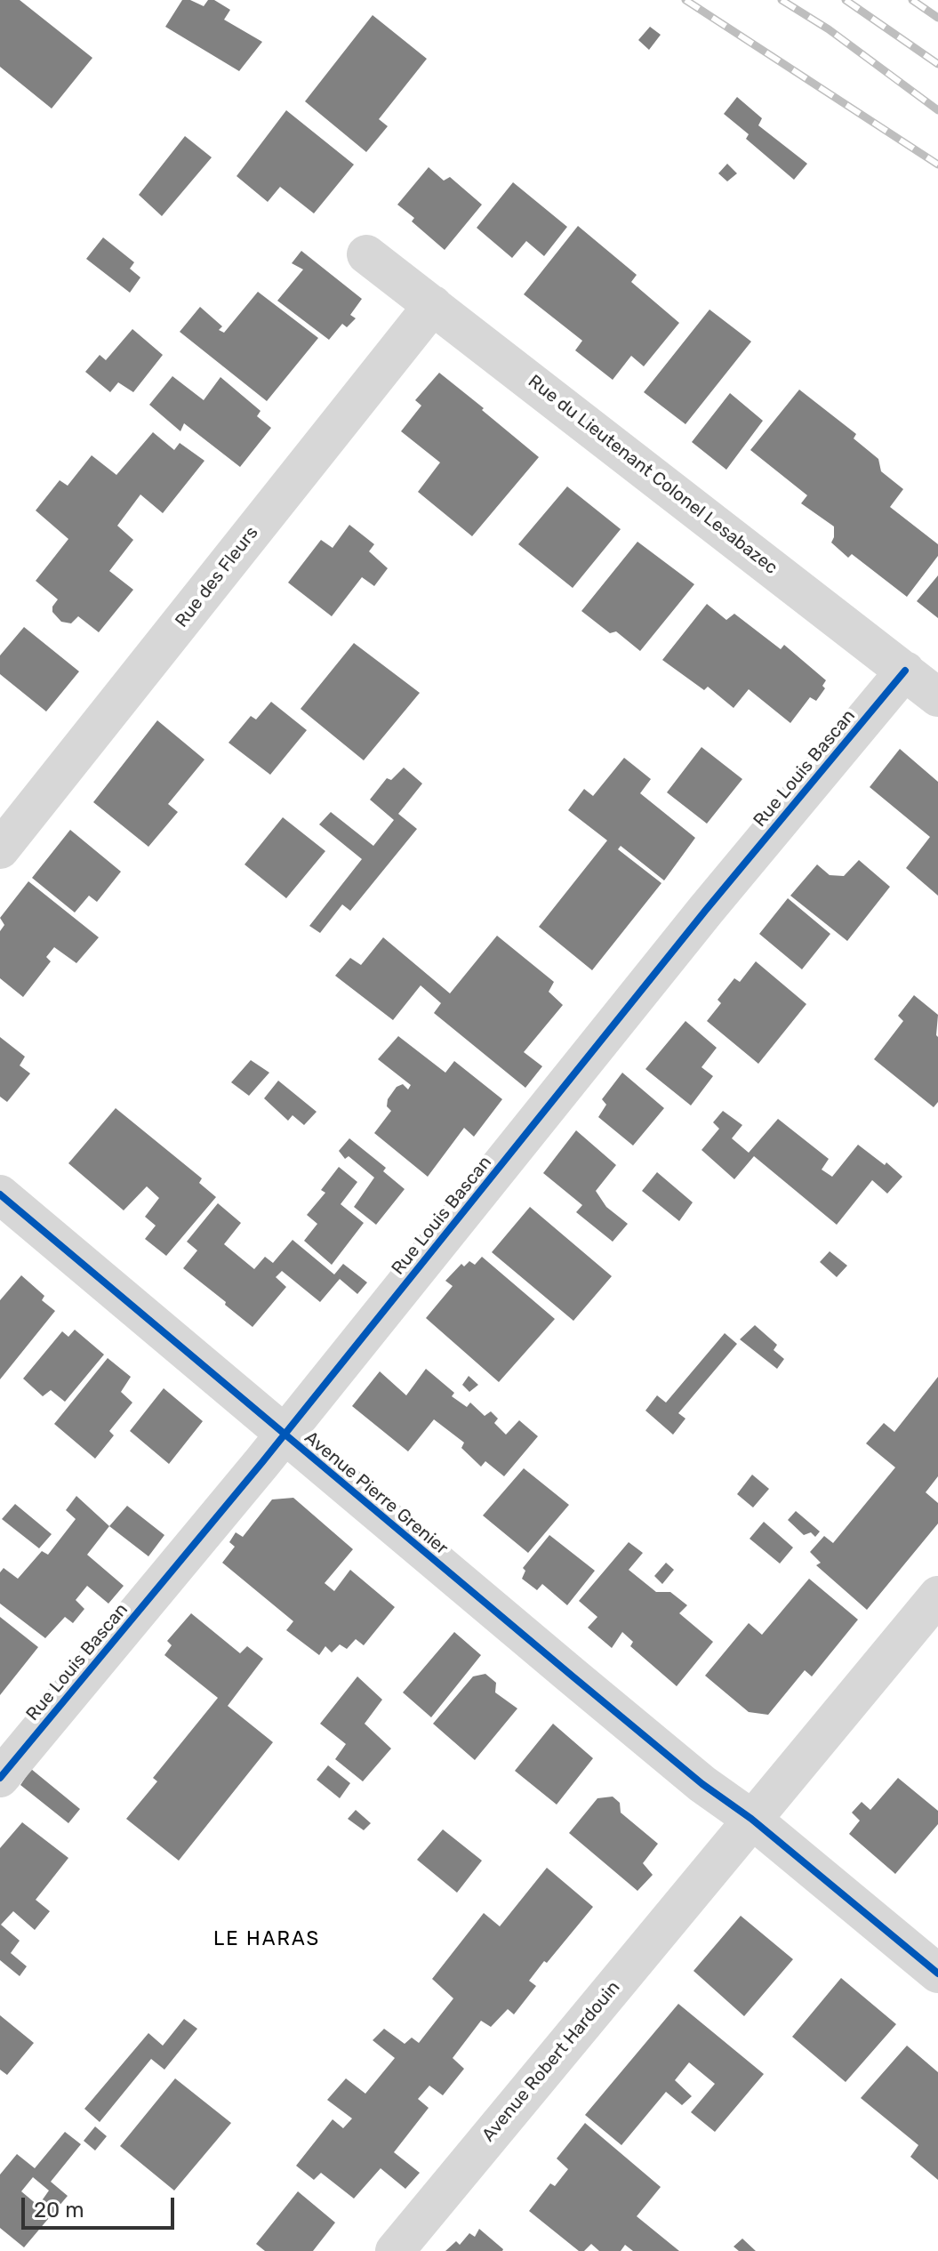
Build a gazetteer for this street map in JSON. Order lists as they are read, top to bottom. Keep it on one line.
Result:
{"streets":{"street":["Rue du Lieutenant Colonel Lesabazec","Rue des Fleurs","Rue Louis Bascan","Avenue Pierre Grenier","Avenue Robert Hardouin"]},"crossings":[["Rue du Lieutenant Colonel Lesabazec","Rue des Fleurs"],["Rue du Lieutenant Colonel Lesabazec","Rue Louis Bascan"],["Rue Louis Bascan","Avenue Pierre Grenier"],["Avenue Pierre Grenier","Avenue Robert Hardouin"]],"districts":["LE HARAS"],"scale_bar":"20 m"}
